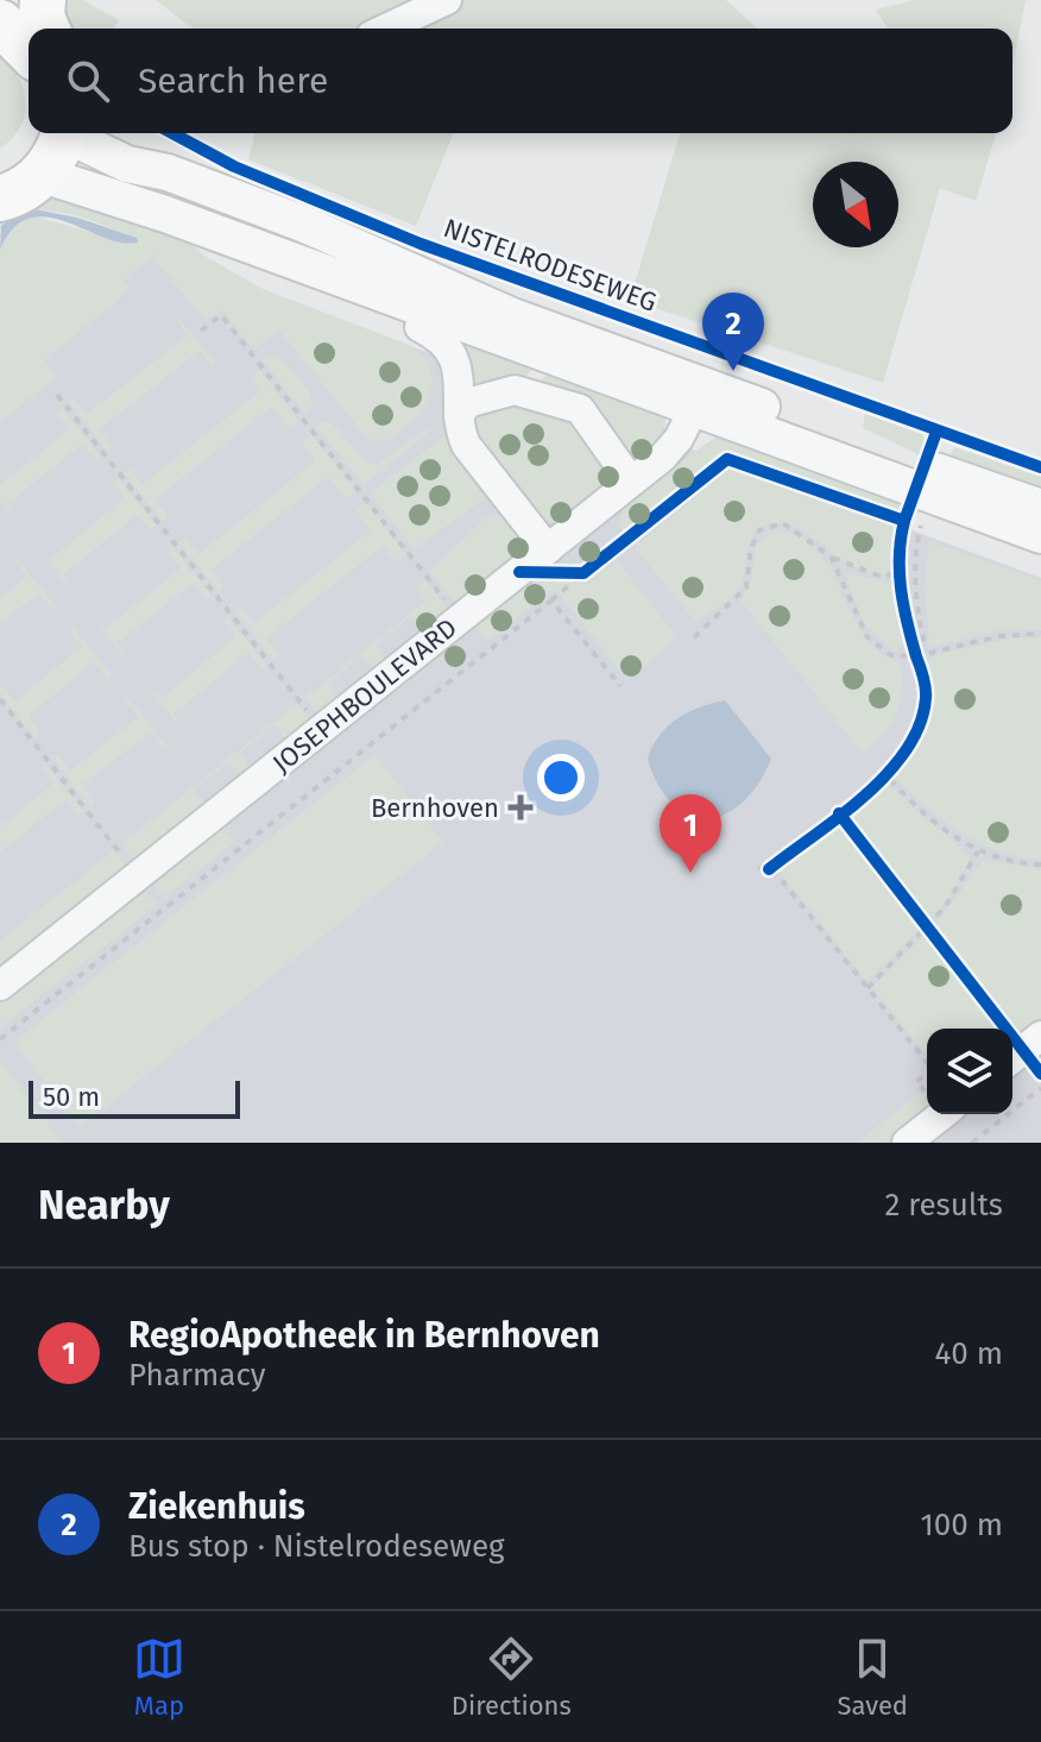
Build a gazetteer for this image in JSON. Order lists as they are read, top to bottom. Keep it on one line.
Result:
{"streets":{"street":["JOSEPHBOULEVARD"],"cycle path":["NISTELRODESEWEG"]},"places":{"health":["Bernhoven"]},"scale_bar":"50 m","north":"bottom right","page":{"search":"Search here","pins":["2","1"],"scale":"50 m","heading":["Nearby","2 results"],"list":[{"mark":"1","name":"RegioApotheek in Bernhoven","note":"Pharmacy","value":"40 m"},{"mark":"2","name":"Ziekenhuis","note":"Bus stop · Nistelrodeseweg","value":"100 m"}],"nav":["Map","Directions","Saved"]}}
